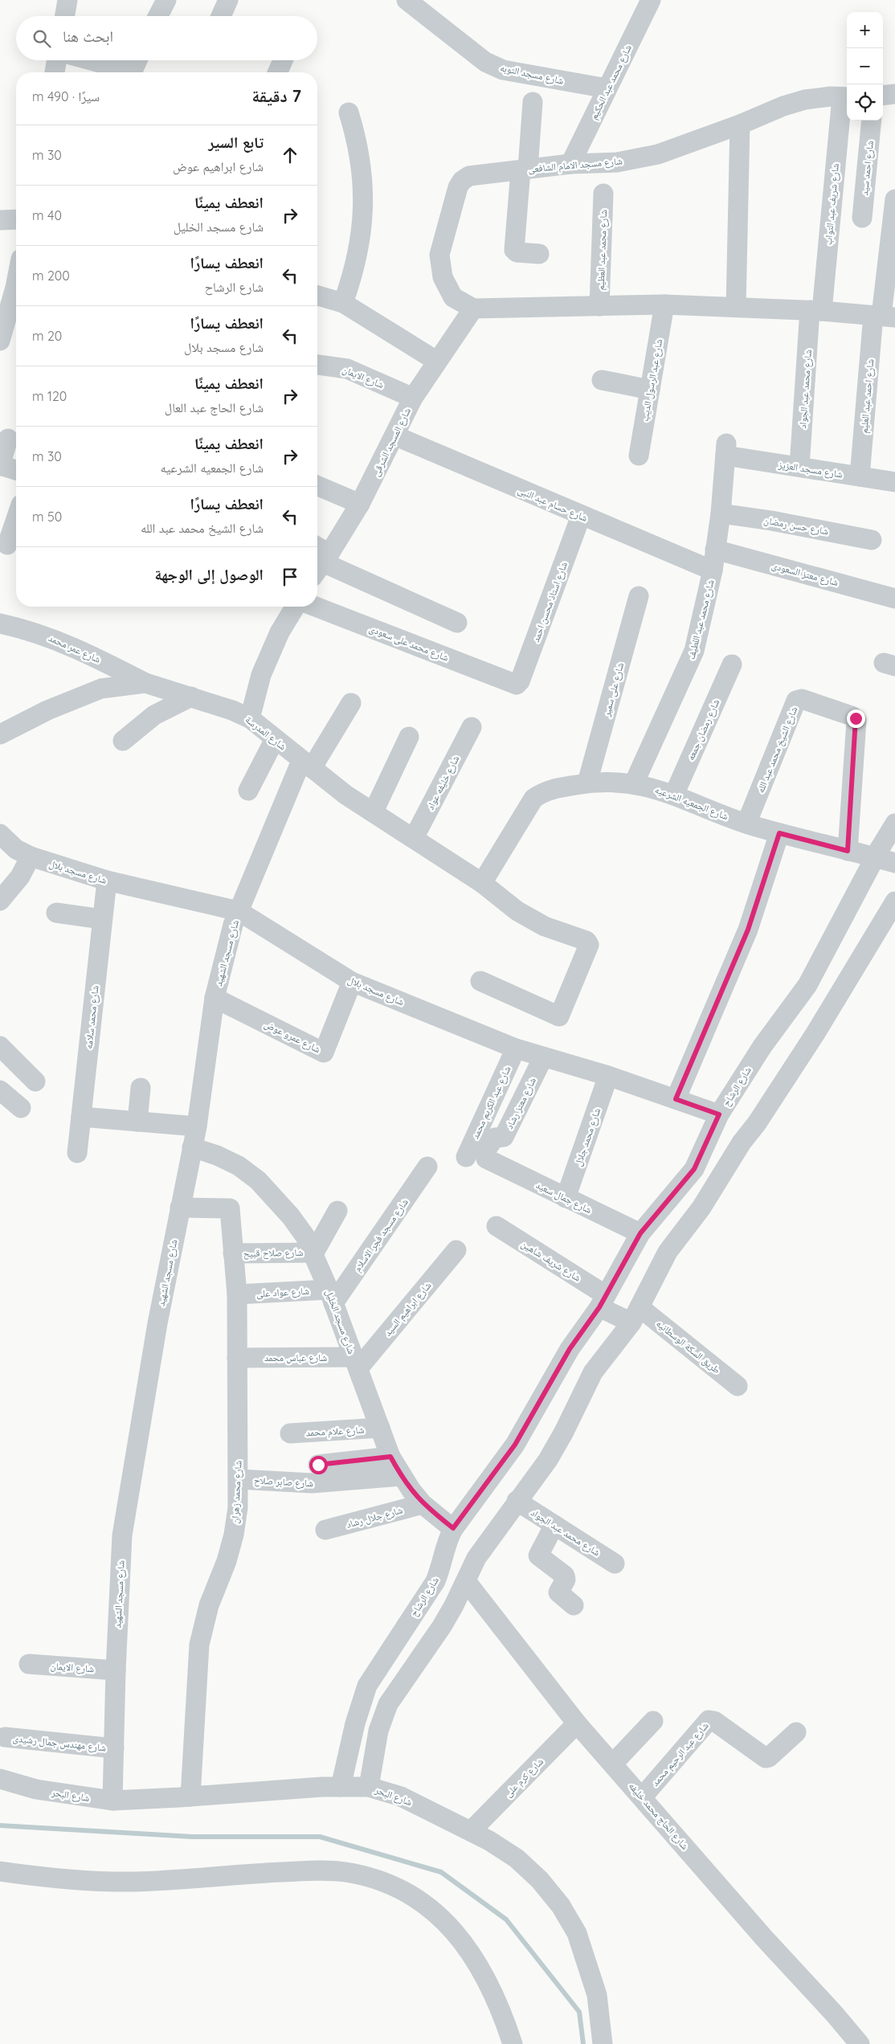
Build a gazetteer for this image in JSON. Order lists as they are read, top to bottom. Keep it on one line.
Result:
{"streets":{"street":["شارع مسجد التوبه","شارع محمد عبد الحكيم","شارع مسجد الامام الشافعى","شارع احمد سيد","شارع شريف عبد التواب","شارع محمد عبد العظيم","شارع الايمان","شارع عبد الرسول الديب","شارع محمد عبد الجواد","شارع احمد عبد العليم","شارع المسجد الشرقى","شارع مسجد العزيز","شارع حسام عبد النبى","شارع حسن رمضان","شارع معتز السعودى","شارع استاذ محسن احمد","شارع محمد عبد اللطيف","شارع محمد على سعودى","شارع عمر محمد","شارع على سمير","شارع رمضان جمعه","شارع المدرسة","شارع الشيخ محمد عبد الله","شارع خليفه عواد","شارع الجمعيه الشرعيه","شارع مسجد بلال","شارع مسجد الشهيد","شارع محمد سلامه","شارع عمرو عوض","شارع الرشاح","شارع عبد الكريم محمد","شارع معتز رشاد","شارع محمد جلال","شارع جمال سعيد","شارع مسجد فجر الاسلام","شارع صلاح قبيح","شارع شريف شاهين","شارع عواد على","شارع ابراهيم السيد","شارع مسجد الخليل","طريق السكة الوسطانيه","شارع عباس محمد","شارع علام محمد","شارع صابر صلاح","شارع محمد زهران","شارع جلال رشاد","شارع مهندس جمال رشيدى","شارع عبد الرحيم محمد","شارع كرم على","شارع البحر","شارع الحاج محمد خليفه"]},"crossings":[["شارع مسجد التوبه","شارع محمد عبد الحكيم"],["شارع محمد عبد الحكيم","شارع مسجد الامام الشافعى"],["شارع مسجد الامام الشافعى","شارع شريف عبد التواب"],["شارع مسجد الامام الشافعى","شارع المسجد الشرقى"],["شارع شريف عبد التواب","شارع محمد عبد الجواد"],["شارع الايمان","شارع المسجد الشرقى"],["شارع الايمان","شارع مسجد الشهيد"],["شارع محمد عبد الجواد","شارع مسجد العزيز"],["شارع محمد عبد الجواد","شارع الرشاح"],["شارع احمد عبد العليم","شارع مسجد العزيز"],["شارع المسجد الشرقى","شارع حسام عبد النبى"],["شارع مسجد العزيز","شارع محمد عبد اللطيف"],["شارع حسام عبد النبى","شارع استاذ محسن احمد"],["شارع حسام عبد النبى","شارع محمد عبد اللطيف"],["شارع حسن رمضان","شارع محمد عبد اللطيف"],["شارع معتز السعودى","شارع محمد عبد اللطيف"],["شارع استاذ محسن احمد","شارع محمد على سعودى"],["شارع محمد عبد اللطيف","شارع الجمعيه الشرعيه"],["شارع عمر محمد","شارع المدرسة"],["شارع على سمير","شارع الجمعيه الشرعيه"],["شارع رمضان جمعه","شارع الجمعيه الشرعيه"],["شارع المدرسة","شارع خليفه عواد"],["شارع المدرسة","شارع الجمعيه الشرعيه"],["شارع المدرسة","شارع مسجد الشهيد"],["شارع الشيخ محمد عبد الله","شارع الجمعيه الشرعيه"],["شارع الجمعيه الشرعيه","شارع الرشاح"],["شارع مسجد بلال","شارع مسجد الشهيد"],["شارع مسجد بلال","شارع محمد سلامه"],["شارع مسجد بلال","شارع عمرو عوض"],["شارع مسجد بلال","شارع الرشاح"],["شارع مسجد بلال","شارع عبد الكريم محمد"],["شارع مسجد بلال","شارع معتز رشاد"],["شارع مسجد بلال","شارع محمد جلال"],["شارع مسجد الشهيد","شارع عمرو عوض"],["شارع مسجد الشهيد","شارع مسجد الخليل"],["شارع مسجد الشهيد","شارع محمد زهران"],["شارع مسجد الشهيد","شارع مهندس جمال رشيدى"],["شارع مسجد الشهيد","شارع البحر"],["شارع الرشاح","شارع جمال سعيد"],["شارع الرشاح","شارع شريف شاهين"],["شارع الرشاح","شارع مسجد الخليل"],["شارع الرشاح","طريق السكة الوسطانيه"],["شارع الرشاح","شارع البحر"],["شارع الرشاح","شارع الحاج محمد خليفه"],["شارع معتز رشاد","شارع جمال سعيد"],["شارع محمد جلال","شارع جمال سعيد"],["شارع مسجد فجر الاسلام","شارع عواد على"],["شارع مسجد فجر الاسلام","شارع مسجد الخليل"],["شارع صلاح قبيح","شارع مسجد الخليل"],["شارع صلاح قبيح","شارع محمد زهران"],["شارع شريف شاهين","طريق السكة الوسطانيه"],["شارع عواد على","شارع مسجد الخليل"],["شارع عواد على","شارع محمد زهران"],["شارع ابراهيم السيد","شارع مسجد الخليل"],["شارع ابراهيم السيد","شارع عباس محمد"],["شارع مسجد الخليل","شارع عباس محمد"],["شارع مسجد الخليل","شارع علام محمد"],["شارع مسجد الخليل","شارع صابر صلاح"],["شارع مسجد الخليل","شارع جلال رشاد"],["شارع عباس محمد","شارع محمد زهران"],["شارع صابر صلاح","شارع محمد زهران"],["شارع محمد زهران","شارع البحر"],["شارع عبد الرحيم محمد","شارع الحاج محمد خليفه"],["شارع كرم على","شارع البحر"],["شارع كرم على","شارع الحاج محمد خليفه"]],"page":{"map_buttons":["+","−"],"search":"ابحث هنا","heading":["7 دقيقة","سيرًا · 490 m"],"list":[["تابع السير","شارع ابراهيم عوض","30 m"],["انعطف يمينًا","شارع مسجد الخليل","40 m"],["انعطف يسارًا","شارع الرشاح","200 m"],["انعطف يسارًا","شارع مسجد بلال","20 m"],["انعطف يمينًا","شارع الحاج عبد العال","120 m"],["انعطف يمينًا","شارع الجمعيه الشرعيه","30 m"],["انعطف يسارًا","شارع الشيخ محمد عبد الله","50 m"],"الوصول إلى الوجهة"]}}
